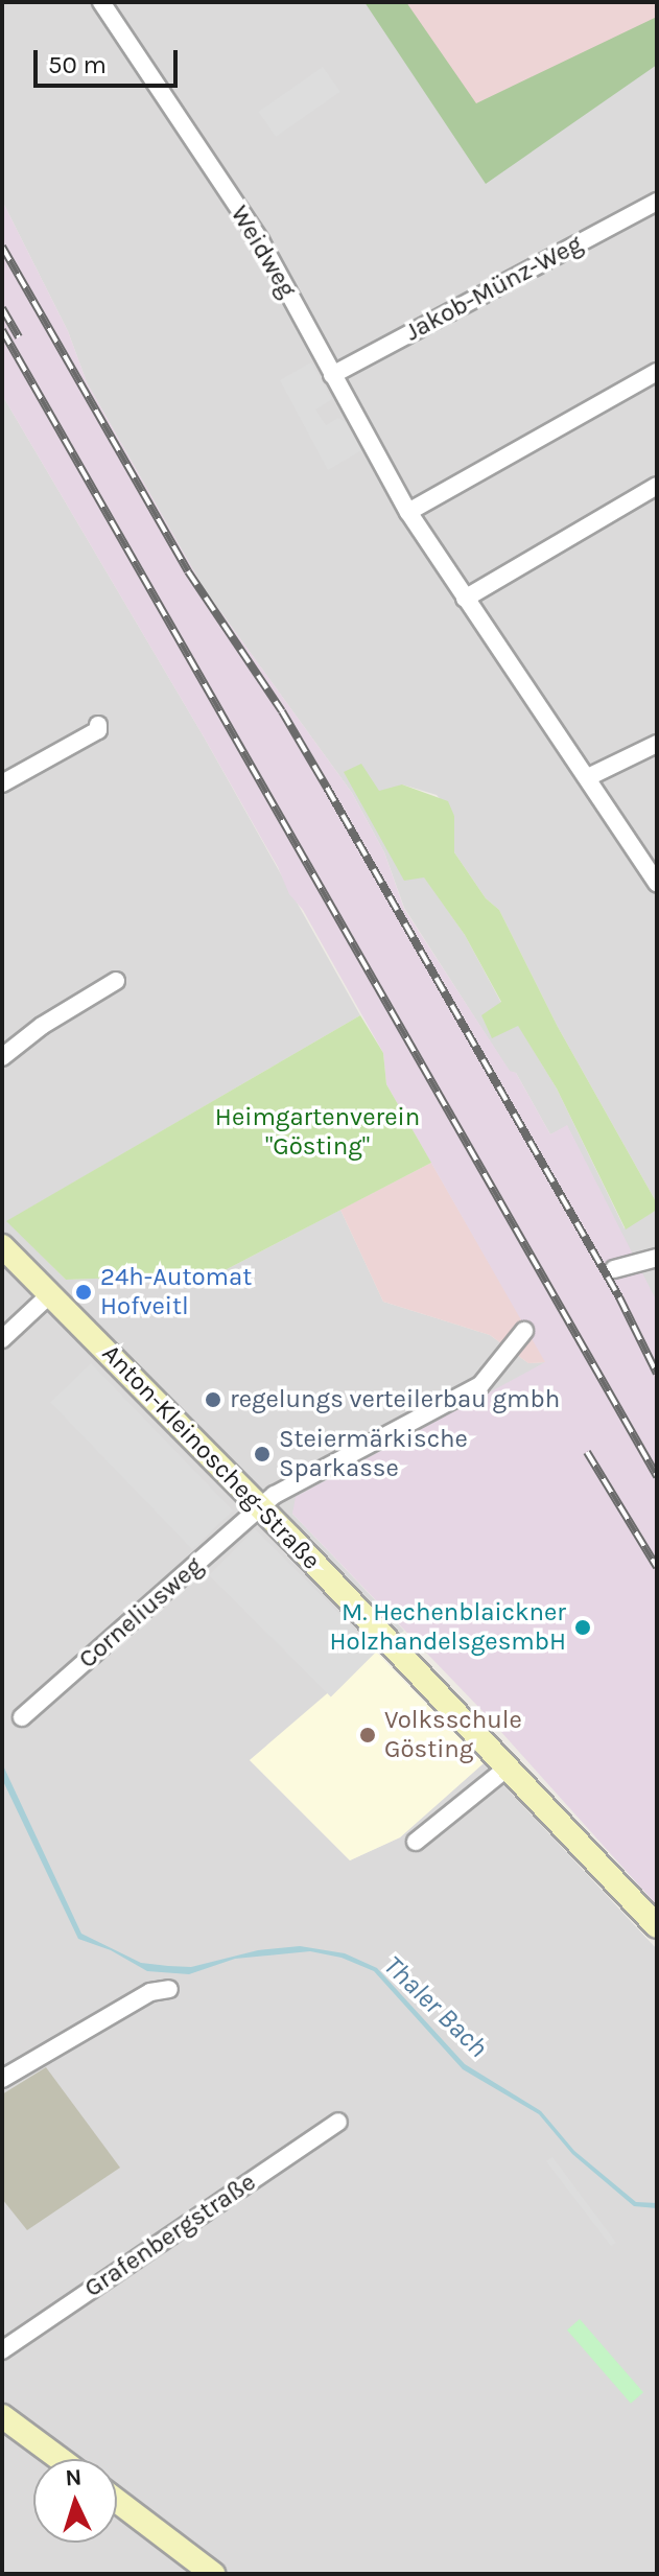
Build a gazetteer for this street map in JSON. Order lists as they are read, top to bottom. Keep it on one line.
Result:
{"streets":{"main road":["Anton-Kleinoscheg-Straße"],"street":["Weidweg","Jakob-Münz-Weg","Corneliusweg","Grafenbergstraße"]},"crossings":[["Weidweg","Jakob-Münz-Weg"],["Anton-Kleinoscheg-Straße","Corneliusweg"]],"water":["Thaler Bach"],"parks":["Heimgartenverein \"Gösting\""],"places":["24h-Automat Hofveitl","regelungs verteilerbau gmbh","Steiermärkische Sparkasse","M. Hechenblaickner HolzhandelsgesmbH","Volksschule Gösting"],"scale_bar":"50 m","north":"top"}
